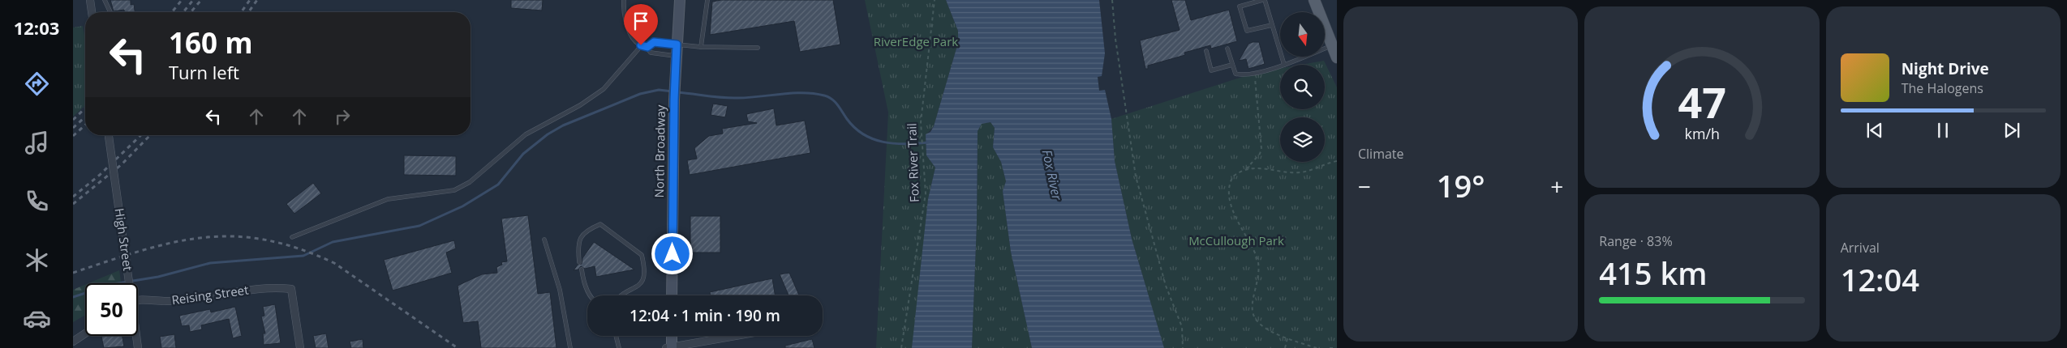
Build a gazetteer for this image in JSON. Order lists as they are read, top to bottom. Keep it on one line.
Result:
{"streets":{"main road":["North Broadway"],"street":["High Street","Reising Street"],"path":["Fox River Trail"]},"water":["Fox River"],"parks":["RiverEdge Park","McCullough Park"],"north":"bottom","page":{"tabs":"12:03","tile":["Climate",["Range · 83%","415 km"],["Arrival","12:04"]],"turn":["160 m","Turn left"],"song":["Night Drive","The Halogens"],"heat":["−","19°","+"],"limit":"50","trip":"12:04 · 1 min · 190 m","gauge":["47","km/h"]}}
